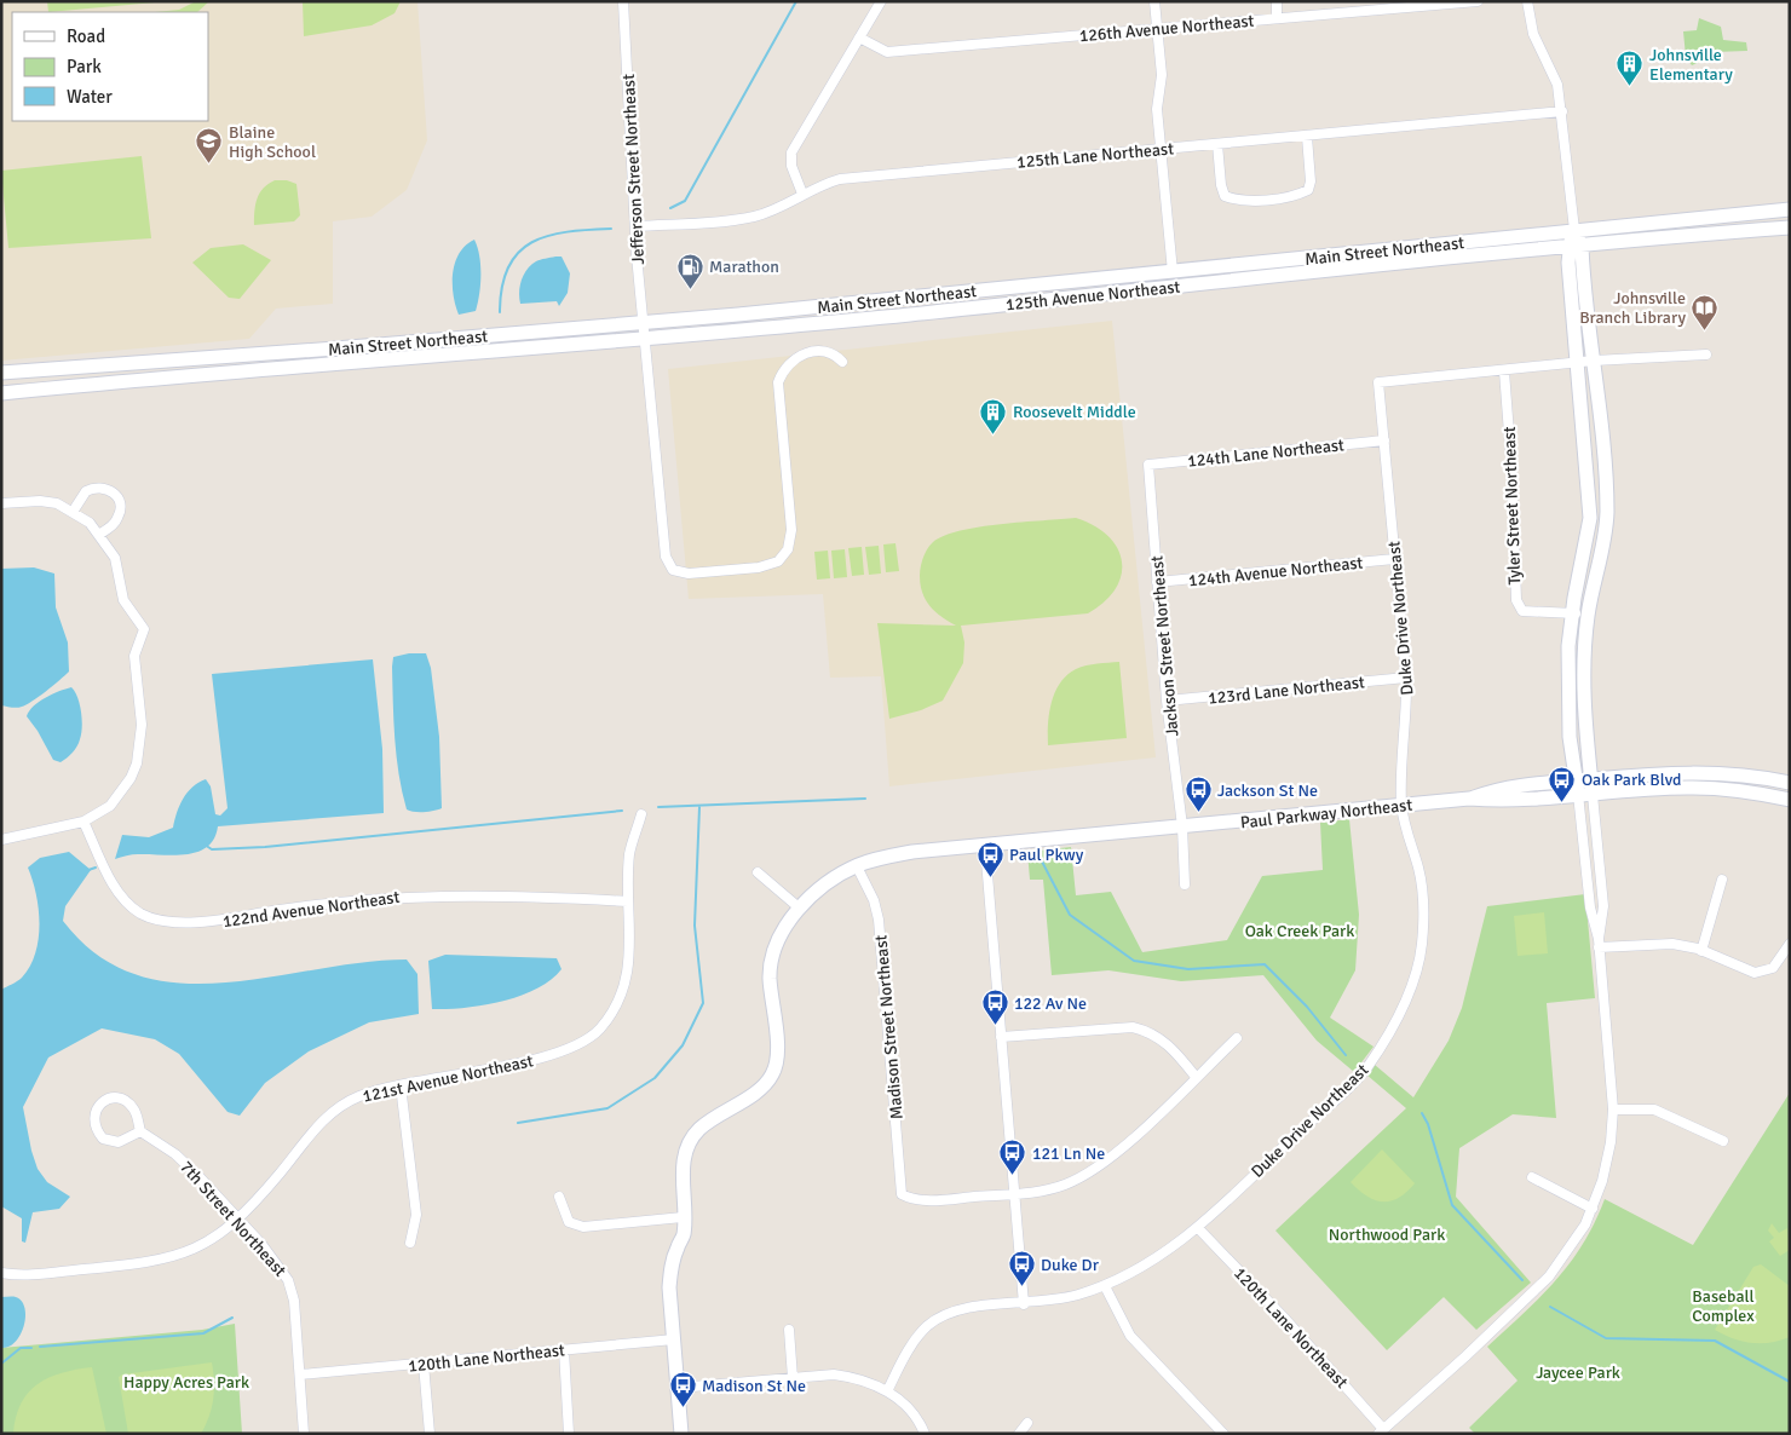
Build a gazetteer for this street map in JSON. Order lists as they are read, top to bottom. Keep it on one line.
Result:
{"streets":{"main road":["Main Street Northeast","125th Avenue Northeast","Paul Parkway Northeast"],"street":["126th Avenue Northeast","125th Lane Northeast","Jefferson Street Northeast","124th Lane Northeast","Tyler Street Northeast","124th Avenue Northeast","Duke Drive Northeast","Jackson Street Northeast","123rd Lane Northeast","122nd Avenue Northeast","Madison Street Northeast","121st Avenue Northeast","7th Street Northeast","120th Lane Northeast"]},"crossings":[["125th Lane Northeast","Jefferson Street Northeast"],["Jefferson Street Northeast","Main Street Northeast"],["Jefferson Street Northeast","125th Avenue Northeast"],["Main Street Northeast","125th Avenue Northeast"],["124th Lane Northeast","Duke Drive Northeast"],["124th Lane Northeast","Jackson Street Northeast"],["Tyler Street Northeast","Duke Drive Northeast"],["124th Avenue Northeast","Duke Drive Northeast"],["124th Avenue Northeast","Jackson Street Northeast"],["Duke Drive Northeast","123rd Lane Northeast"],["Duke Drive Northeast","Paul Parkway Northeast"],["Duke Drive Northeast","120th Lane Northeast"],["Jackson Street Northeast","123rd Lane Northeast"],["Jackson Street Northeast","Paul Parkway Northeast"],["Paul Parkway Northeast","Madison Street Northeast"],["122nd Avenue Northeast","121st Avenue Northeast"],["121st Avenue Northeast","7th Street Northeast"],["7th Street Northeast","120th Lane Northeast"]],"parks":["Oak Creek Park","Northwood Park","Baseball Complex","Jaycee Park","Happy Acres Park"],"places":{"building":["Johnsville Elementary","Roosevelt Middle"],"school or university":["Blaine High School"],"fuel station":["Marathon"],"library":["Johnsville Branch Library"],"bus stop":["Oak Park Blvd","Jackson St Ne","Paul Pkwy","122 Av Ne","121 Ln Ne","Duke Dr","Madison St Ne"]},"legend":["Road","Park","Water"]}
